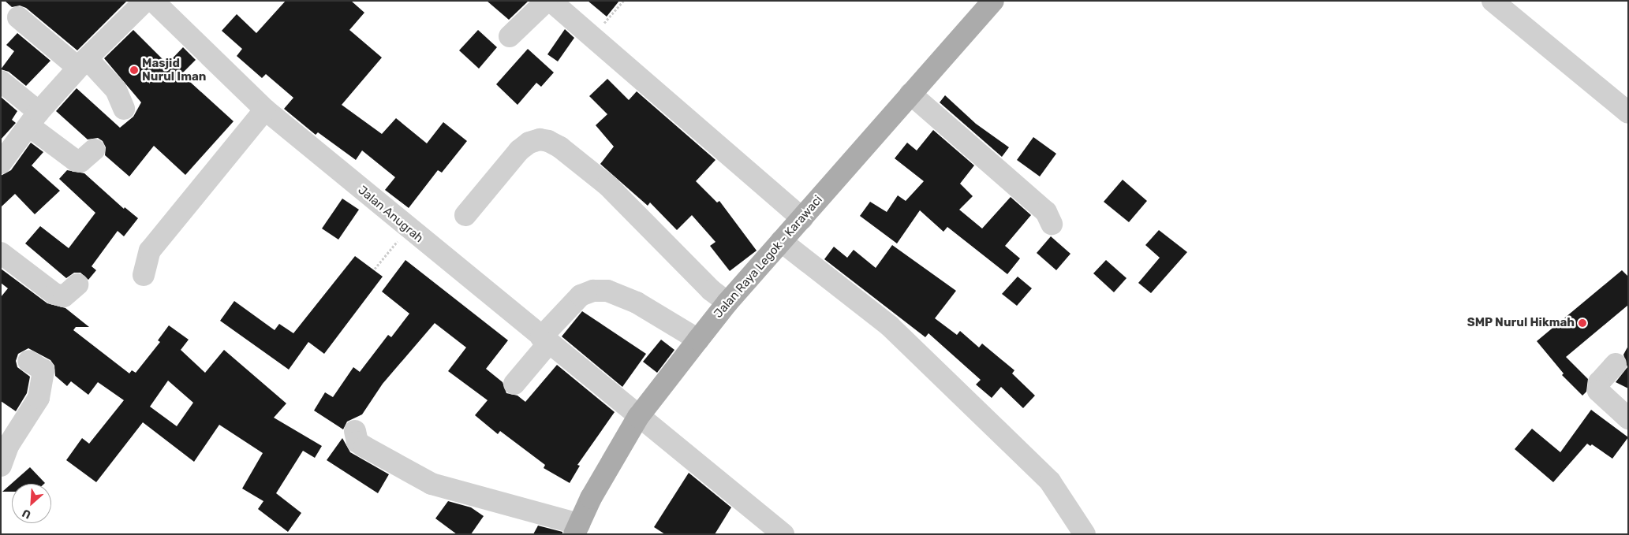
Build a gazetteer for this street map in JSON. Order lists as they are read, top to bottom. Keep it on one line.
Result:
{"streets":{"main road":["Jalan Raya Legok - Karawaci"],"street":["Jalan Anugrah"]},"crossings":[["Jalan Anugrah","Jalan Raya Legok - Karawaci"]],"places":["Masjid Nurul Iman","SMP Nurul Hikmah"],"north":"bottom left"}
